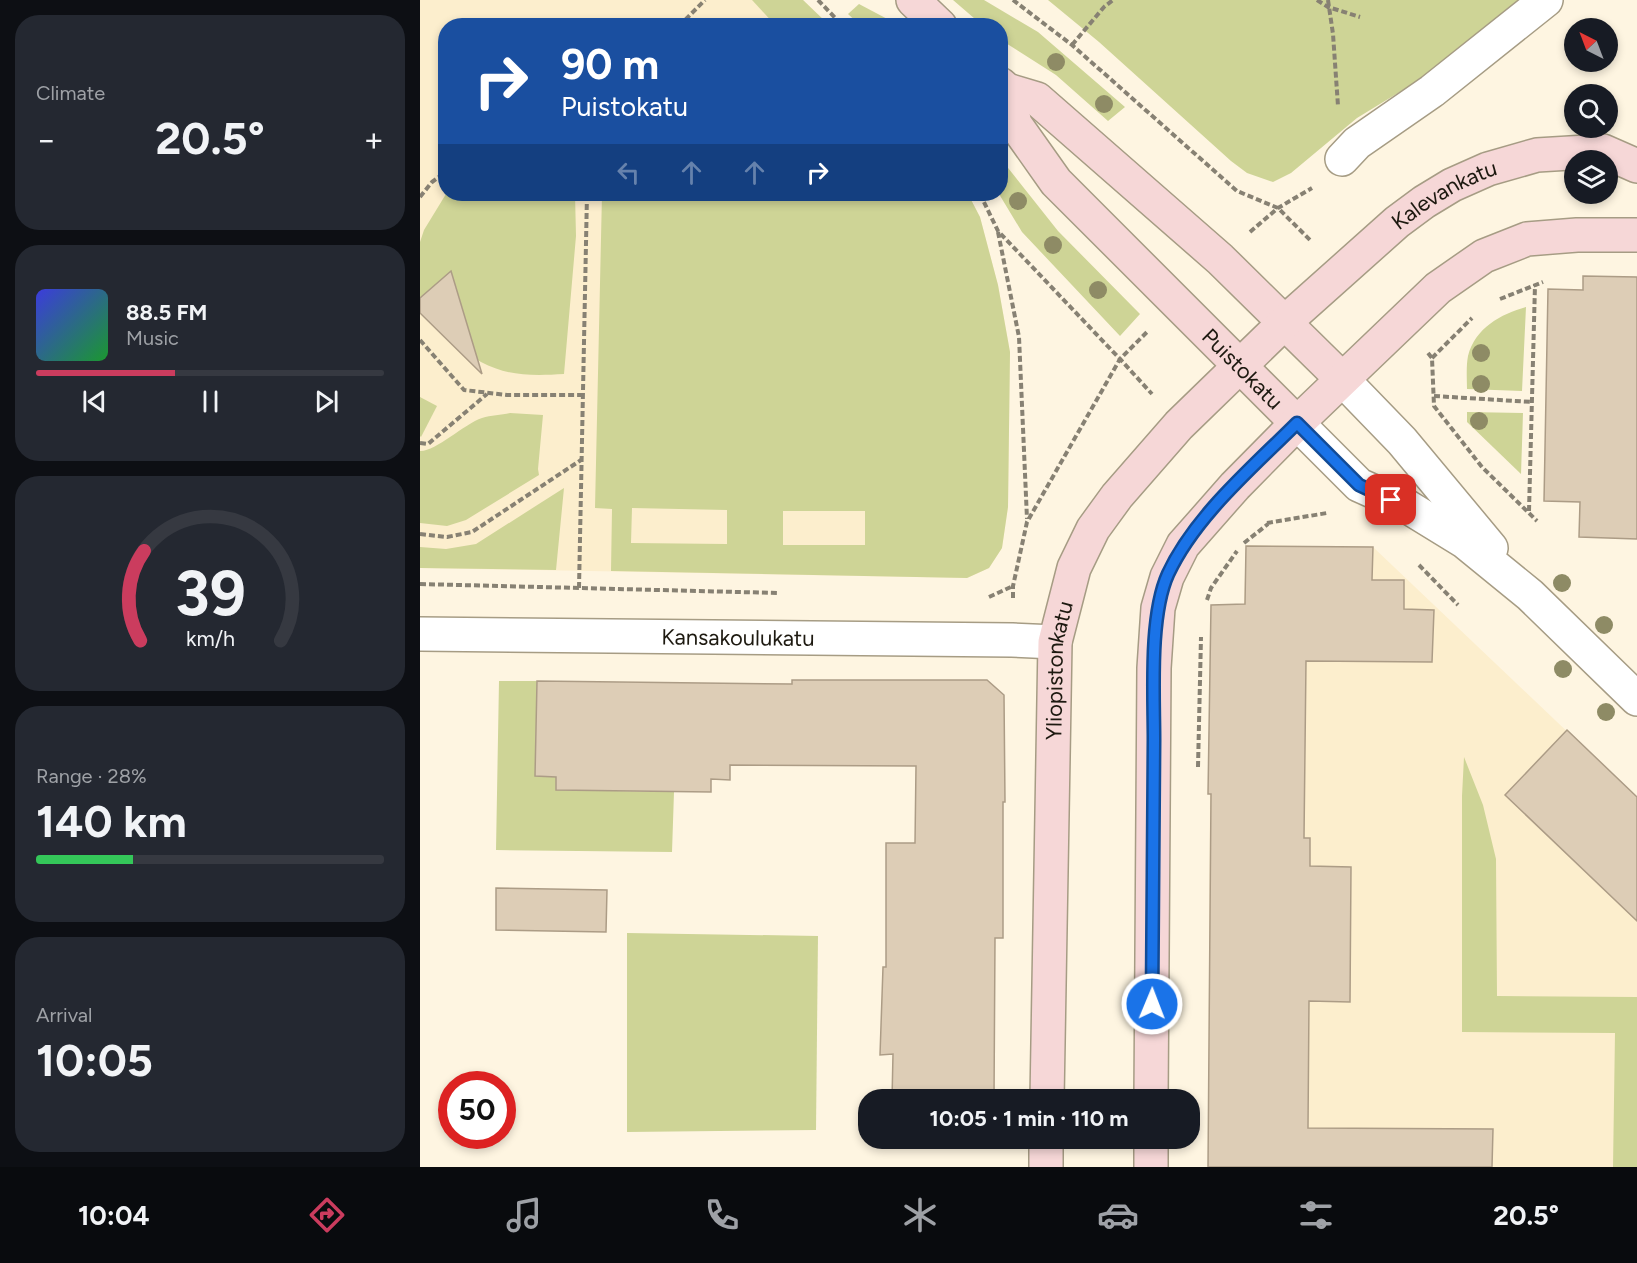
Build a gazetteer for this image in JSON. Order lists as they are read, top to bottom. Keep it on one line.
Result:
{"streets":{"main road":["Kalevankatu","Puistokatu","Yliopistonkatu"],"street":["Kansakoulukatu"]},"crossings":[["Kalevankatu","Puistokatu"],["Kalevankatu","Yliopistonkatu"],["Puistokatu","Yliopistonkatu"],["Kansakoulukatu","Yliopistonkatu"]],"north":"top left","page":{"tile":["Climate",["Range · 28%","140 km"],["Arrival","10:05"]],"turn":["90 m","Puistokatu"],"heat":["−","20.5°","+"],"song":["88.5 FM","Music"],"limit":"50","trip":"10:05 · 1 min · 110 m","tabs":["10:04","20.5°"],"gauge":["39","km/h"]}}
